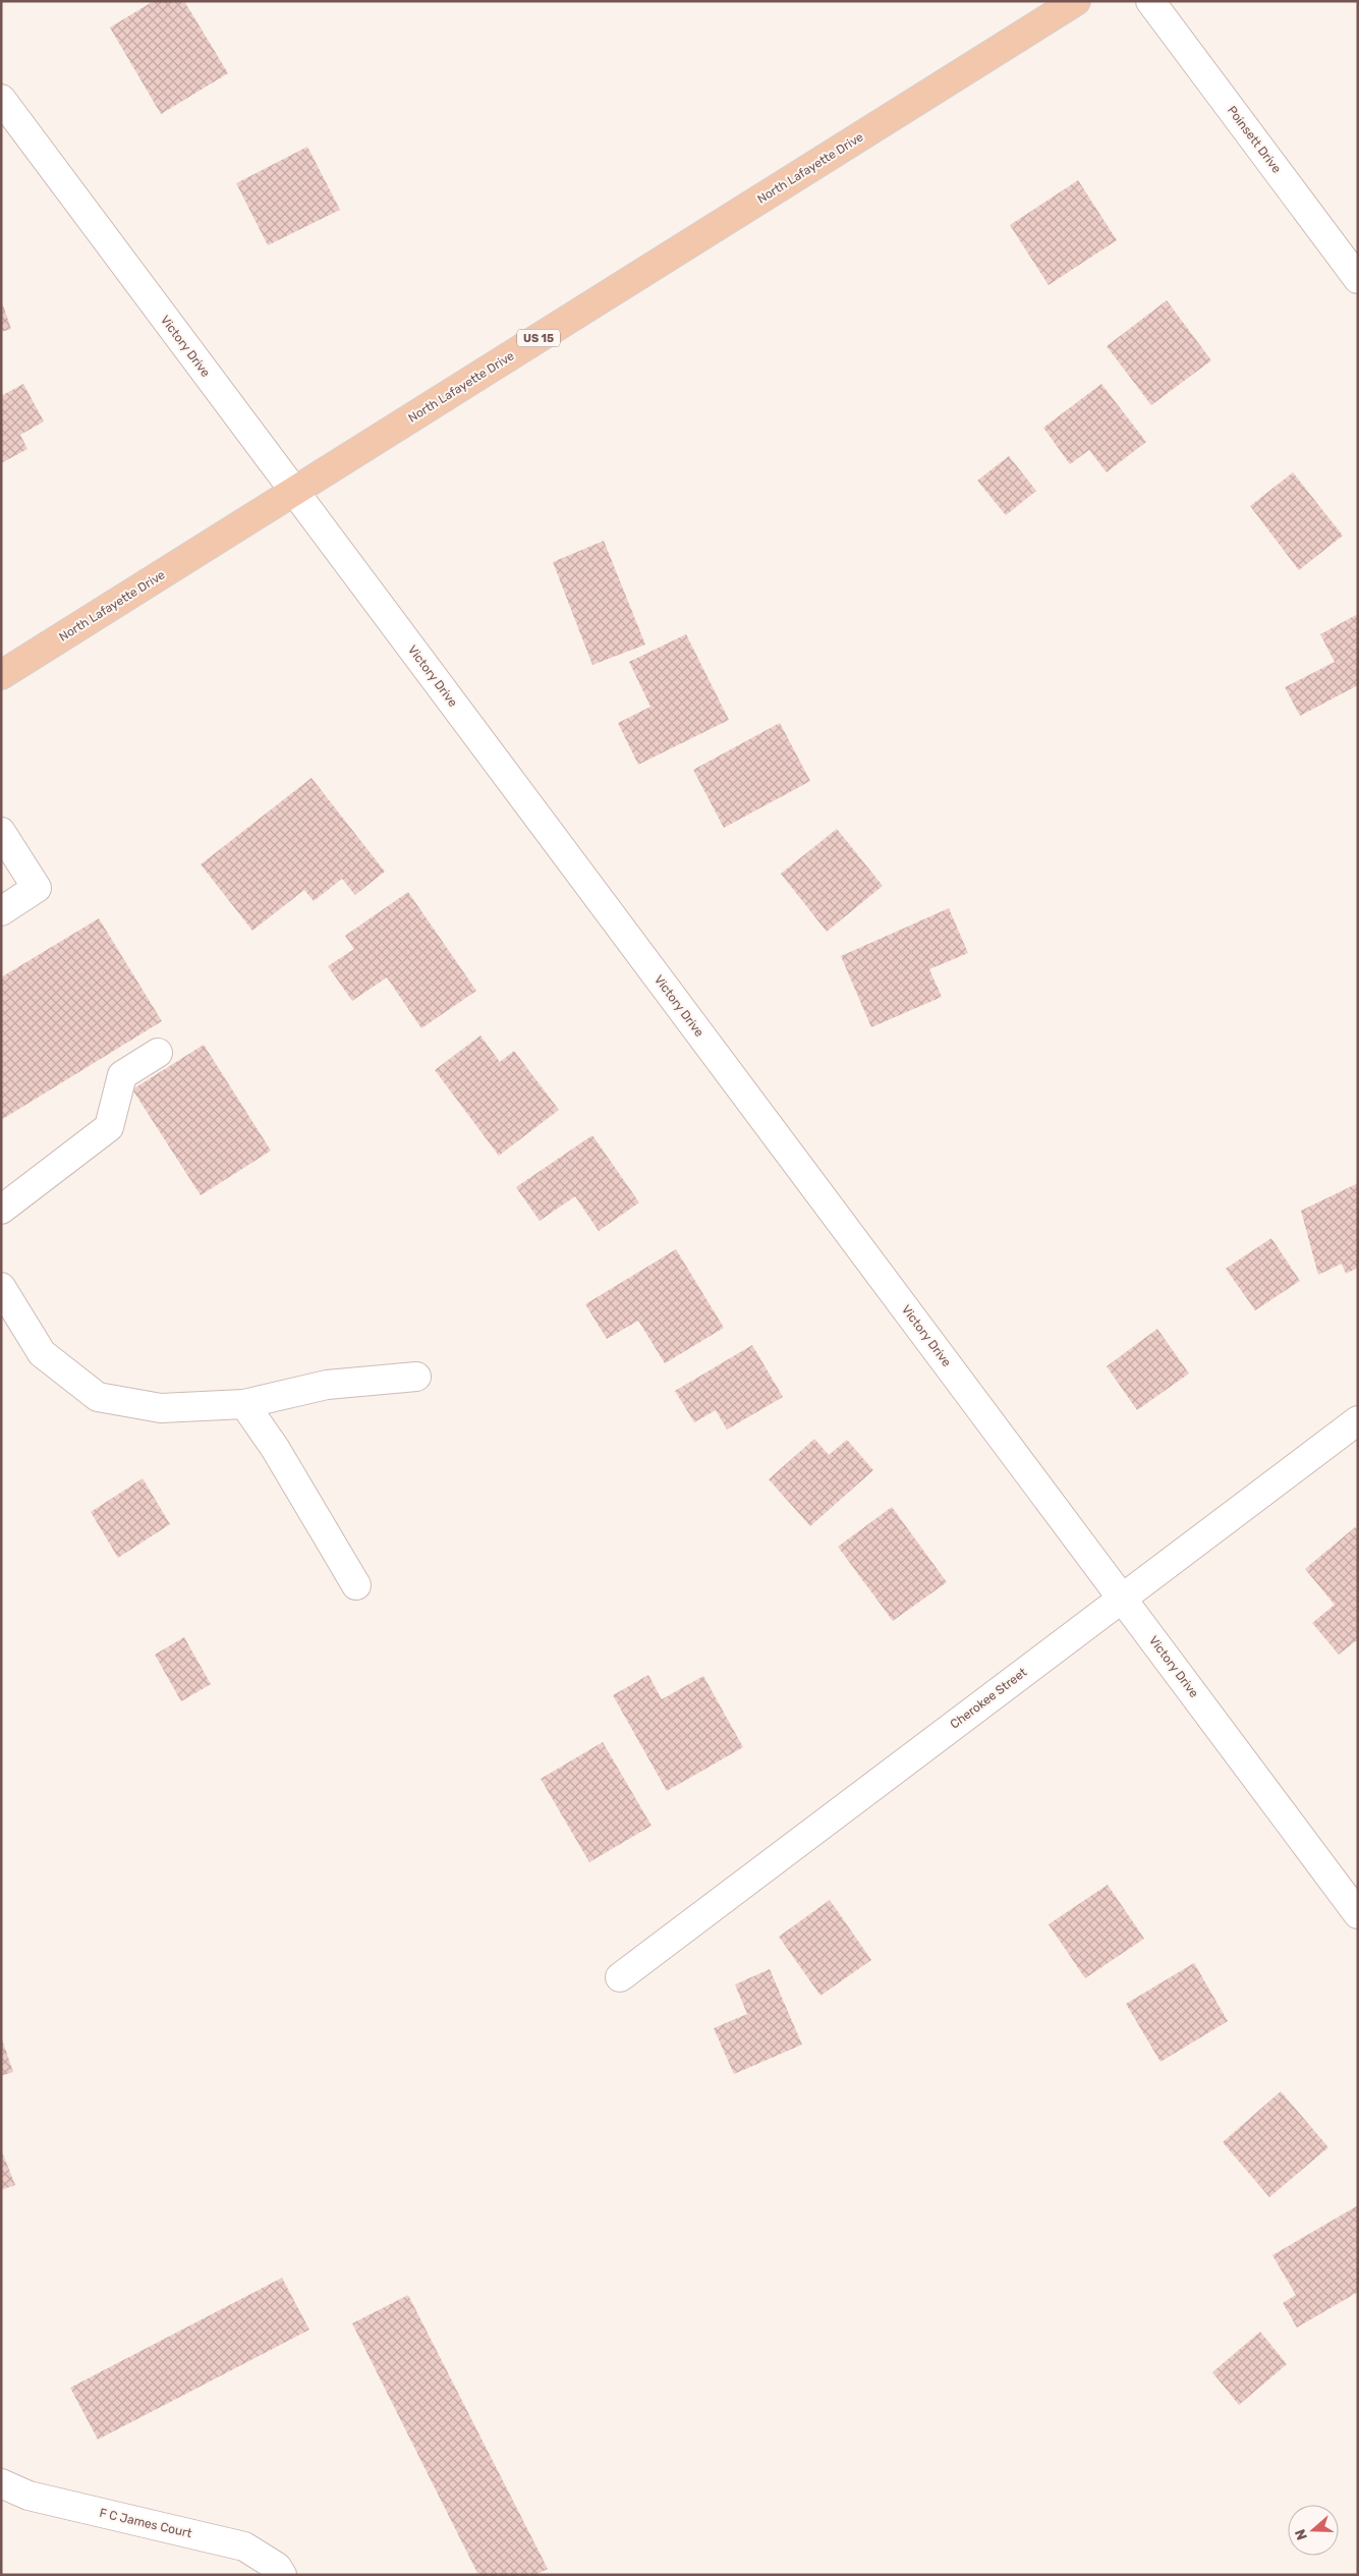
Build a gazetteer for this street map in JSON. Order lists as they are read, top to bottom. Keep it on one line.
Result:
{"streets":{"main road":["North Lafayette Drive","US 15"],"street":["Poinsett Drive","Victory Drive","Cherokee Street","F C James Court"]},"crossings":[["North Lafayette Drive","Victory Drive"],["Victory Drive","Cherokee Street"]],"north":"left"}
